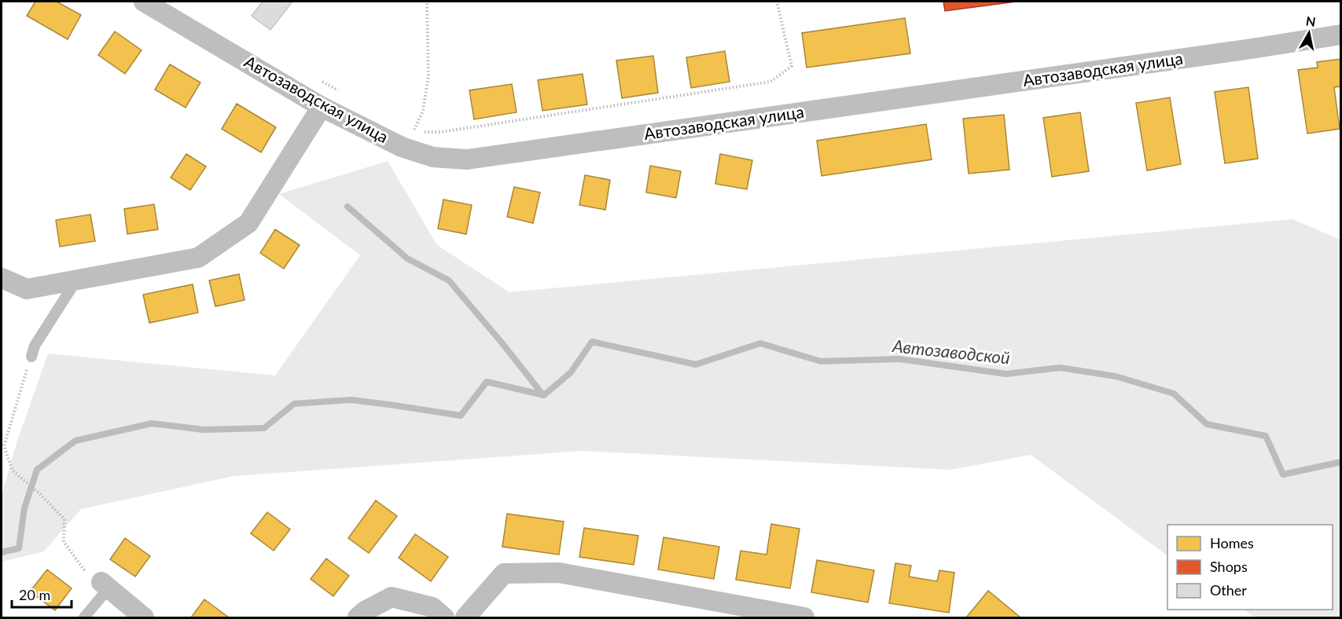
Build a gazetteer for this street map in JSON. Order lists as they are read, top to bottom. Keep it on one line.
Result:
{"streets":{"street":["Автозаводская улица"]},"water":["Автозаводской"],"legend":["Homes","Shops","Other"],"scale_bar":"20 m","north":"top"}
